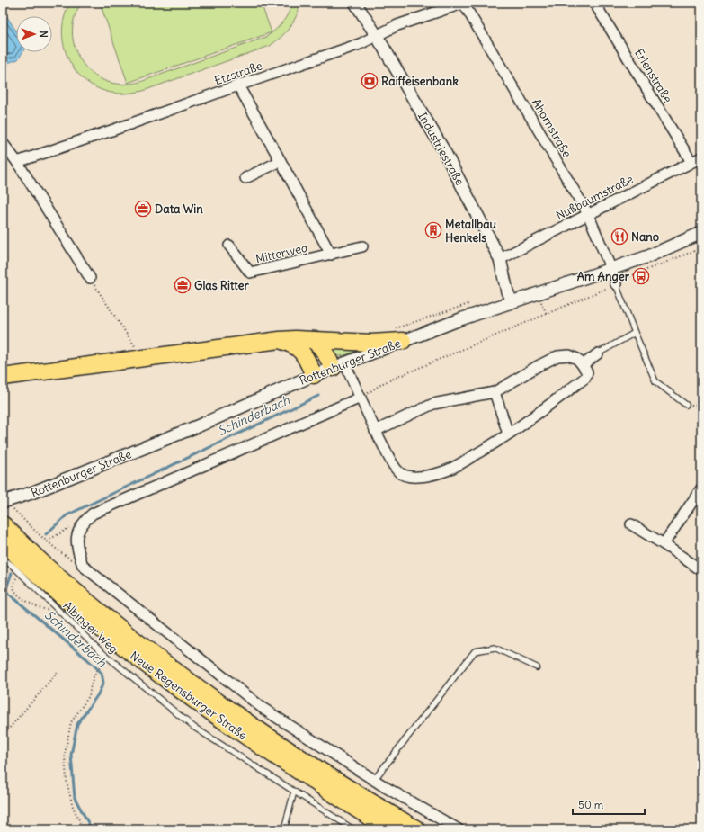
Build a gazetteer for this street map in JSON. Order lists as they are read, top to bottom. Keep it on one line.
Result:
{"streets":{"highway":["Neue Regensburger Straße"],"street":["Etzstraße","Erlenstraße","Ahornstraße","Industriestraße","Nußbaumstraße","Mitterweg","Rottenburger Straße"],"lane":["Albinger Weg"]},"crossings":[["Etzstraße","Ahornstraße"],["Etzstraße","Industriestraße"],["Etzstraße","Mitterweg"],["Erlenstraße","Nußbaumstraße"],["Ahornstraße","Nußbaumstraße"],["Ahornstraße","Rottenburger Straße"],["Industriestraße","Nußbaumstraße"],["Industriestraße","Rottenburger Straße"]],"water":["Schinderbach"],"places":{"bank":["Raiffeisenbank"],"office":["Data Win","Glas Ritter"],"building":["Metallbau Henkels"],"restaurant":["Nano"],"bus stop":["Am Anger"]},"scale_bar":"50 m","north":"right"}
